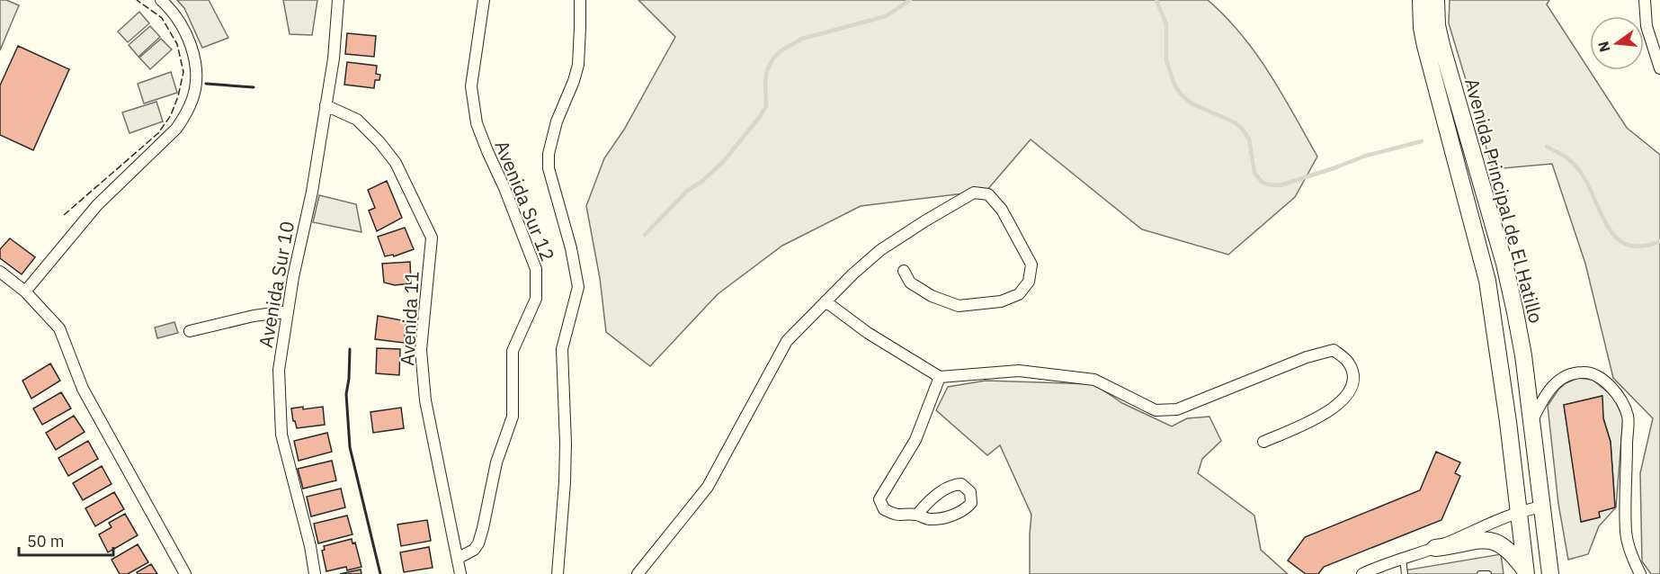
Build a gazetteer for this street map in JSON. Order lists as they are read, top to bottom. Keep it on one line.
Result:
{"streets":{"main road":["Avenida Principal de El Hatillo"],"street":["Avenida Sur 12","Avenida Sur 10","Avenida 11"]},"crossings":[["Avenida Sur 12","Avenida 11"],["Avenida Sur 10","Avenida 11"]],"scale_bar":"50 m","north":"left"}
